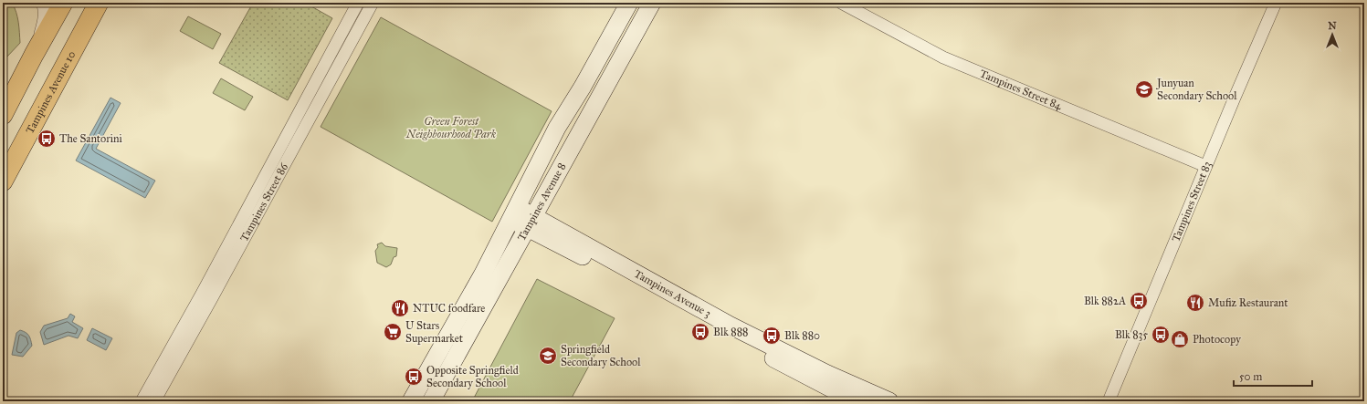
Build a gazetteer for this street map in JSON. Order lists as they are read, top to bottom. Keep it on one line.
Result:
{"streets":{"main road":["Tampines Avenue 10"],"street":["Tampines Street 84","Tampines Avenue 8","Tampines Street 83","Tampines Street 86","Tampines Avenue 3"]},"crossings":[["Tampines Street 84","Tampines Street 83"],["Tampines Avenue 8","Tampines Avenue 3"]],"parks":["Green Forest Neighbourhood Park"],"places":{"school or university":["Junyuan Secondary School","Springfield Secondary School"],"bus stop":["The Santorini","Blk 882A","Blk 888","Blk 835","Blk 880","Opposite Springfield Secondary School"],"restaurant":["Mufiz Restaurant","NTUC foodfare"],"supermarket":["U Stars Supermarket"],"shop":["Photocopy"]},"scale_bar":"50 m","north":"top"}
